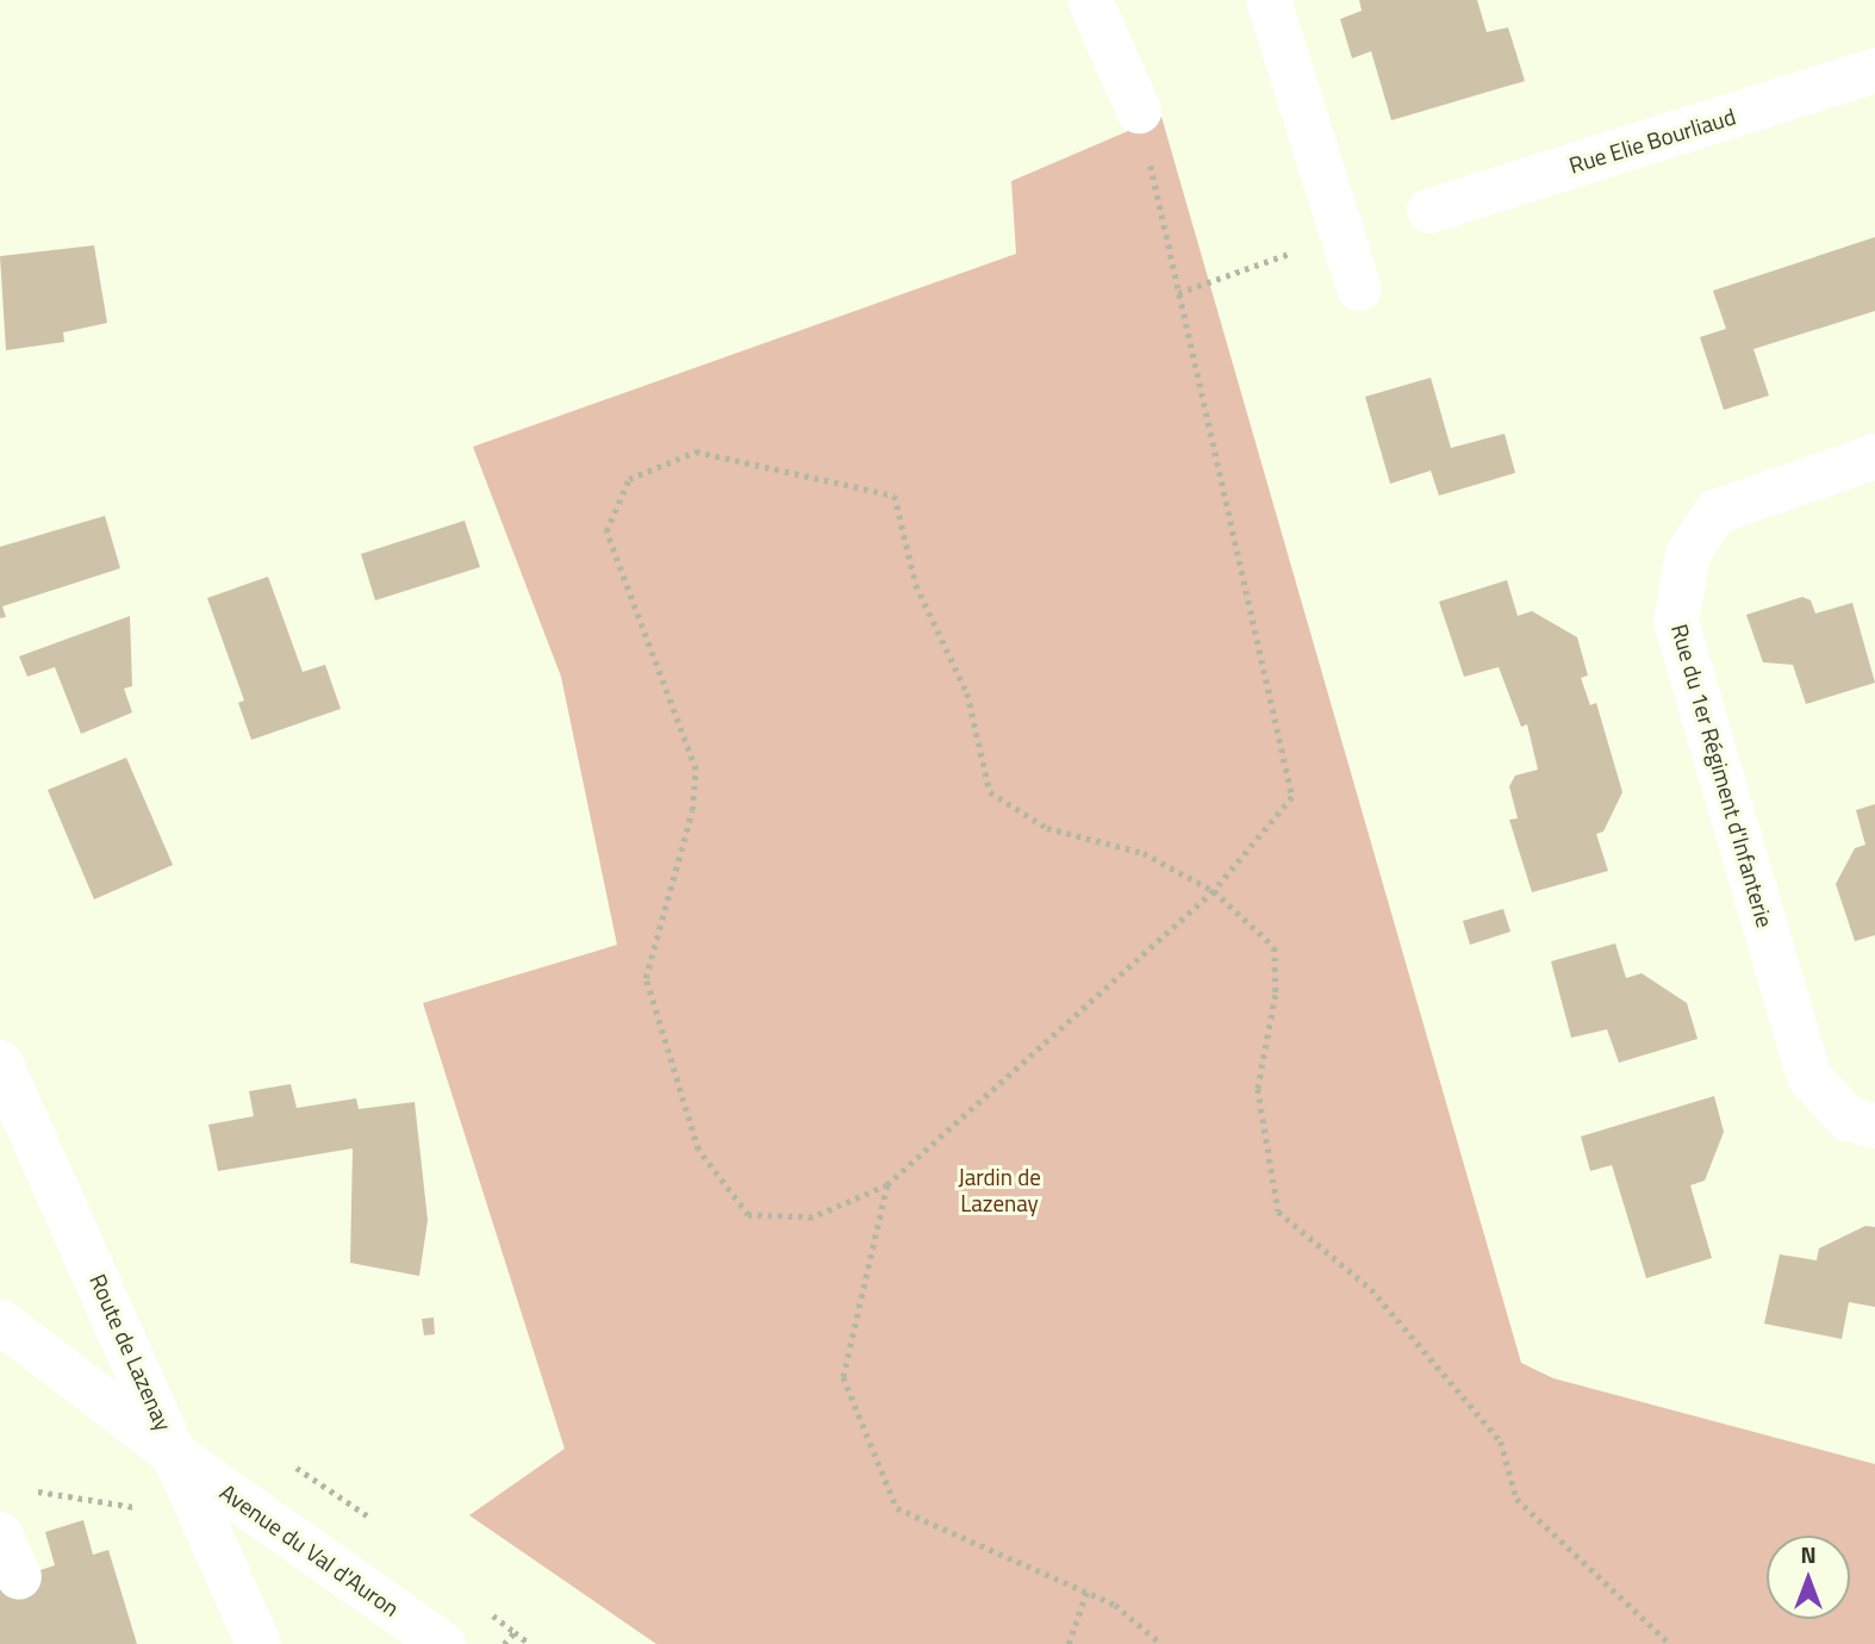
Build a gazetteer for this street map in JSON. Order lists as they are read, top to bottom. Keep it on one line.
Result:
{"streets":{"street":["Rue Elie Bourliaud","Rue du 1er Régiment d'Infanterie","Route de Lazenay","Avenue du Val d'Auron"]},"crossings":[["Route de Lazenay","Avenue du Val d'Auron"]],"parks":["Jardin de Lazenay"],"north":"top"}
